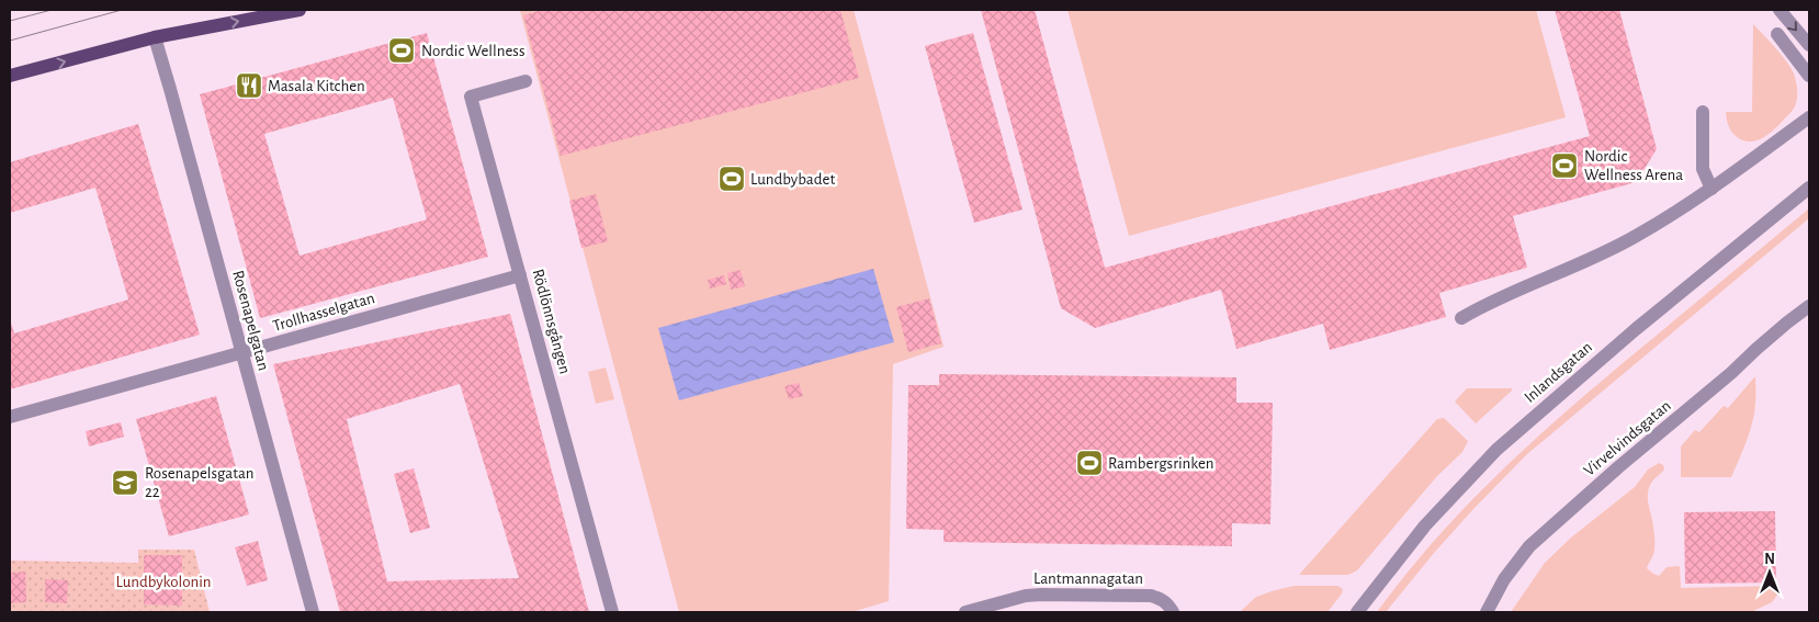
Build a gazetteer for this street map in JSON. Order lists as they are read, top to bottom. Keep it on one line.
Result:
{"streets":{"street":["Trollhasselgatan","Rosenapelgatan","Rödlönnsgången","Inlandsgatan","Virvelvindsgatan","Lantmannagatan"]},"crossings":[["Trollhasselgatan","Rosenapelgatan"],["Trollhasselgatan","Rödlönnsgången"]],"parks":["Lundbykolonin"],"places":{"sports":["Nordic Wellness","Nordic Wellness Arena","Lundbybadet","Rambergsrinken"],"restaurant":["Masala Kitchen"],"school or university":["Rosenapelsgatan 22"]},"north":"top"}
